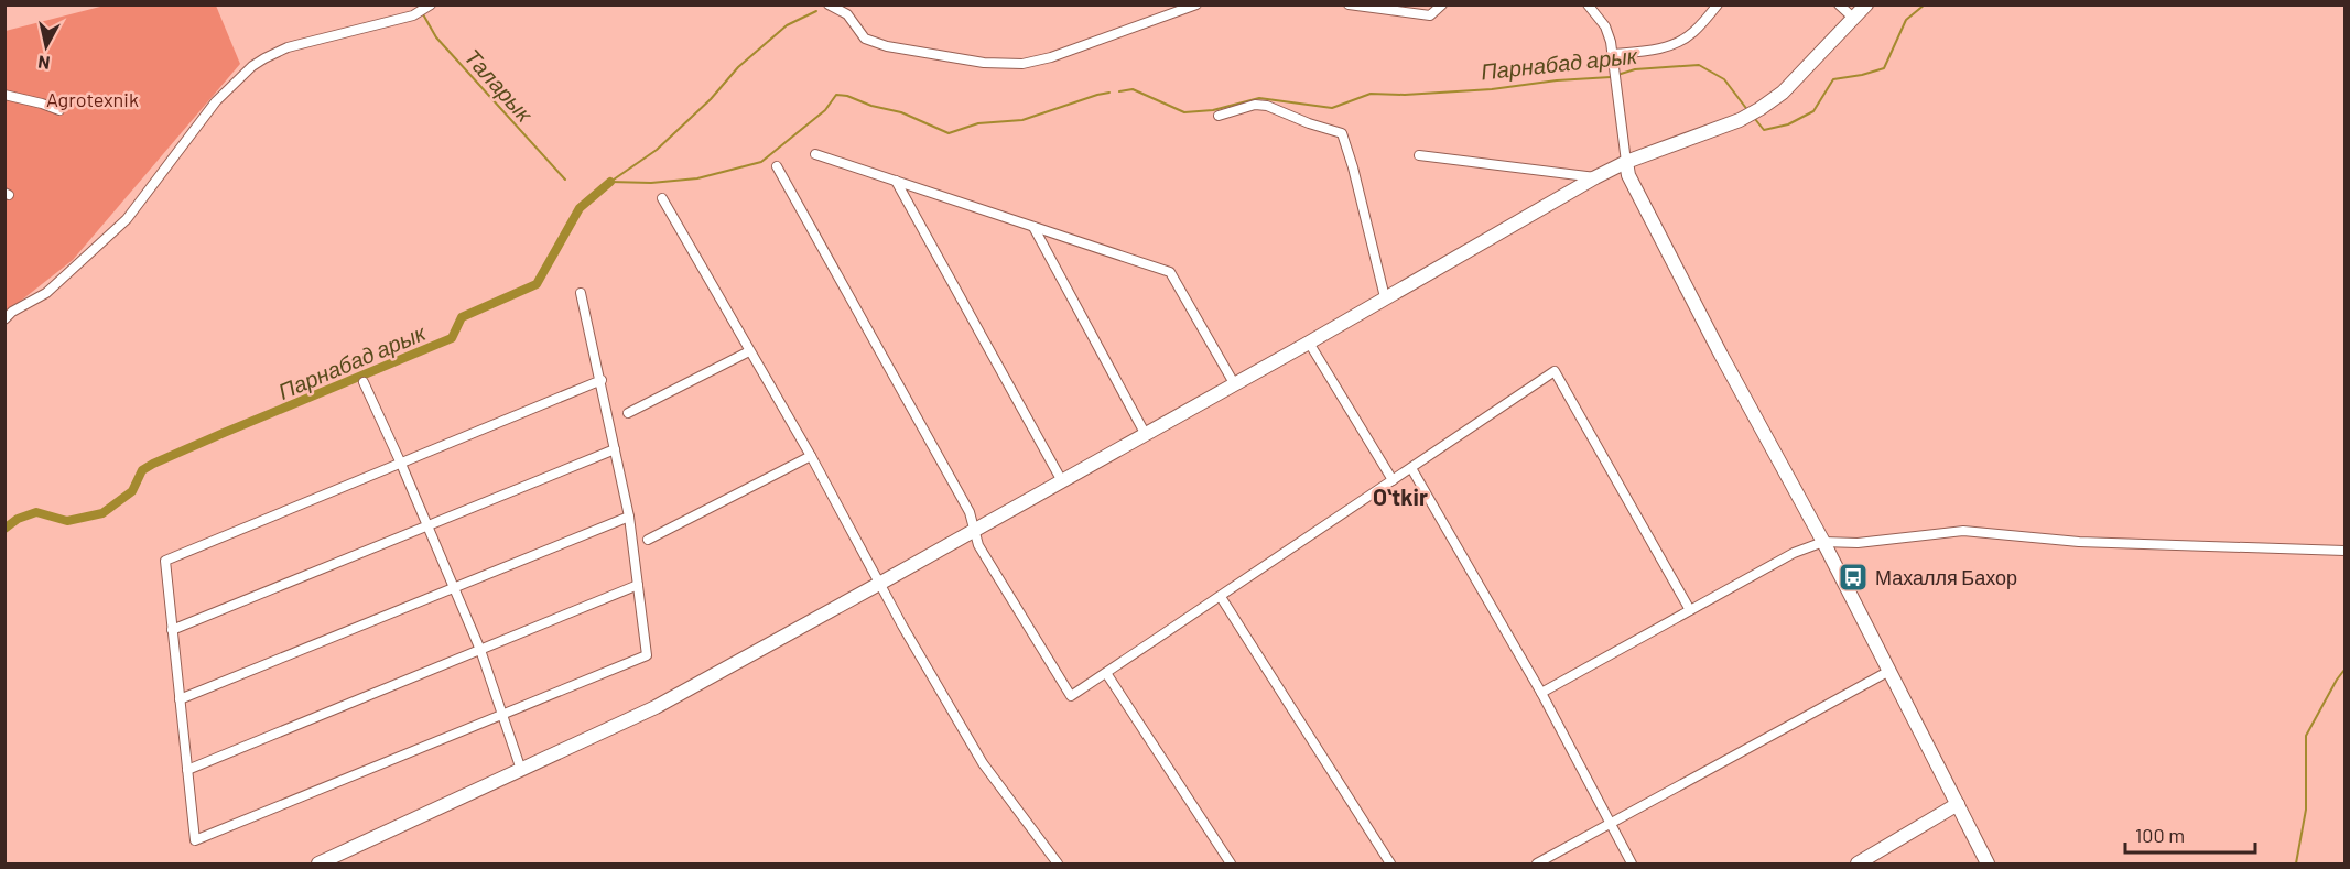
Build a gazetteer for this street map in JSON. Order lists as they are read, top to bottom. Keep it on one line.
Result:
{"districts":["Oʻtkir"],"water":["Парнабад арык","Таларык"],"parks":["Agrotexnik"],"places":{"bus stop":["Махалля Бахор"]},"scale_bar":"100 m","north":"bottom"}
